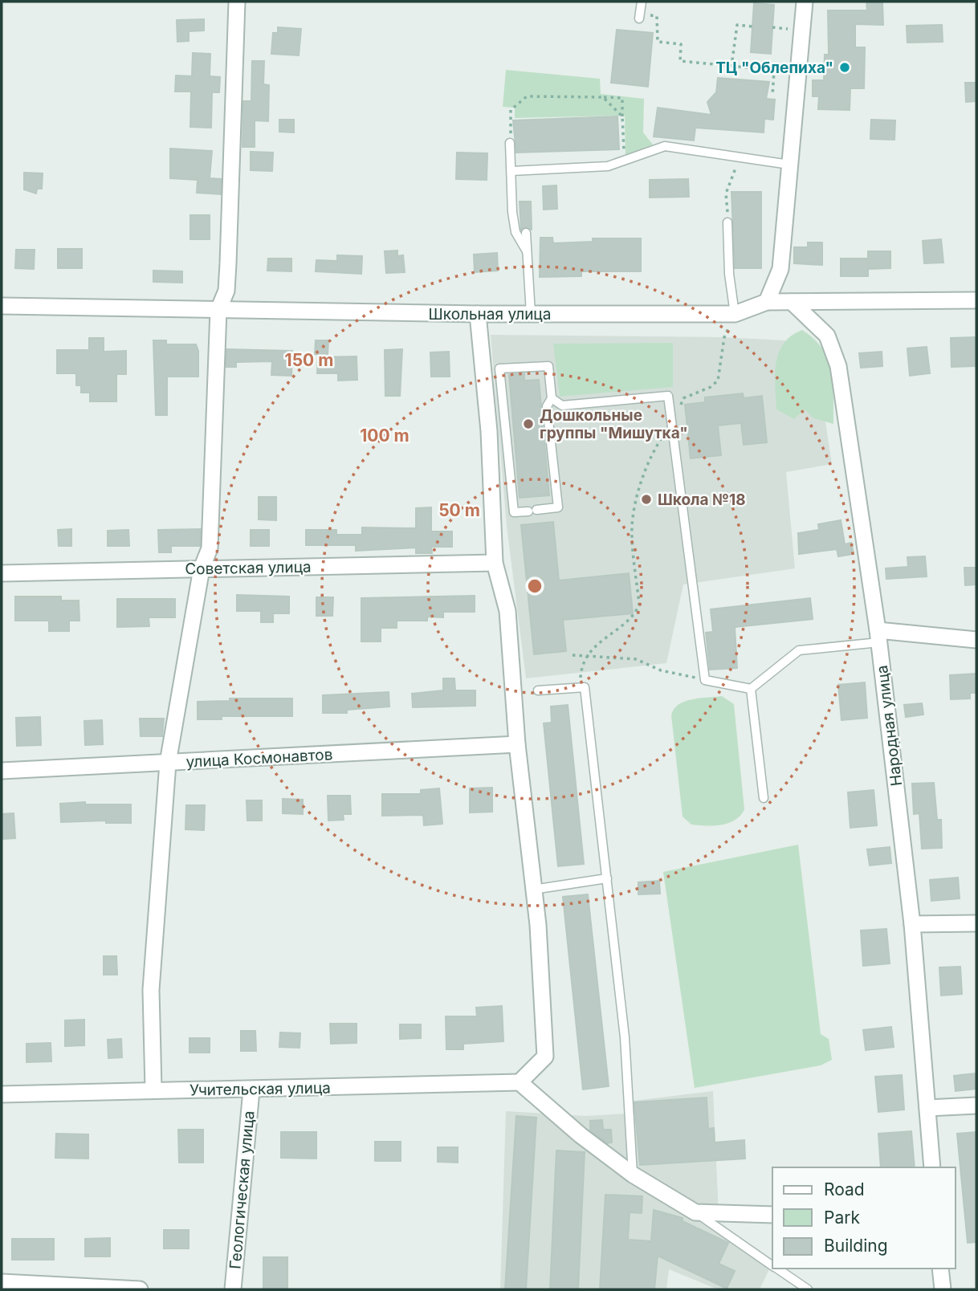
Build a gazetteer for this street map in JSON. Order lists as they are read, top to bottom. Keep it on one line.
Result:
{"streets":{"street":["Школьная улица","Советская улица","Народная улица","улица Космонавтов","Учительская улица","Геологическая улица"]},"crossings":[["Школьная улица","Народная улица"],["Учительская улица","Геологическая улица"]],"places":["ТЦ \"Облепиха\"","Дошкольные группы \"Мишутка\"","Школа №18"],"legend":["Road","Park","Building"],"rings":["150 m","100 m","50 m"]}
